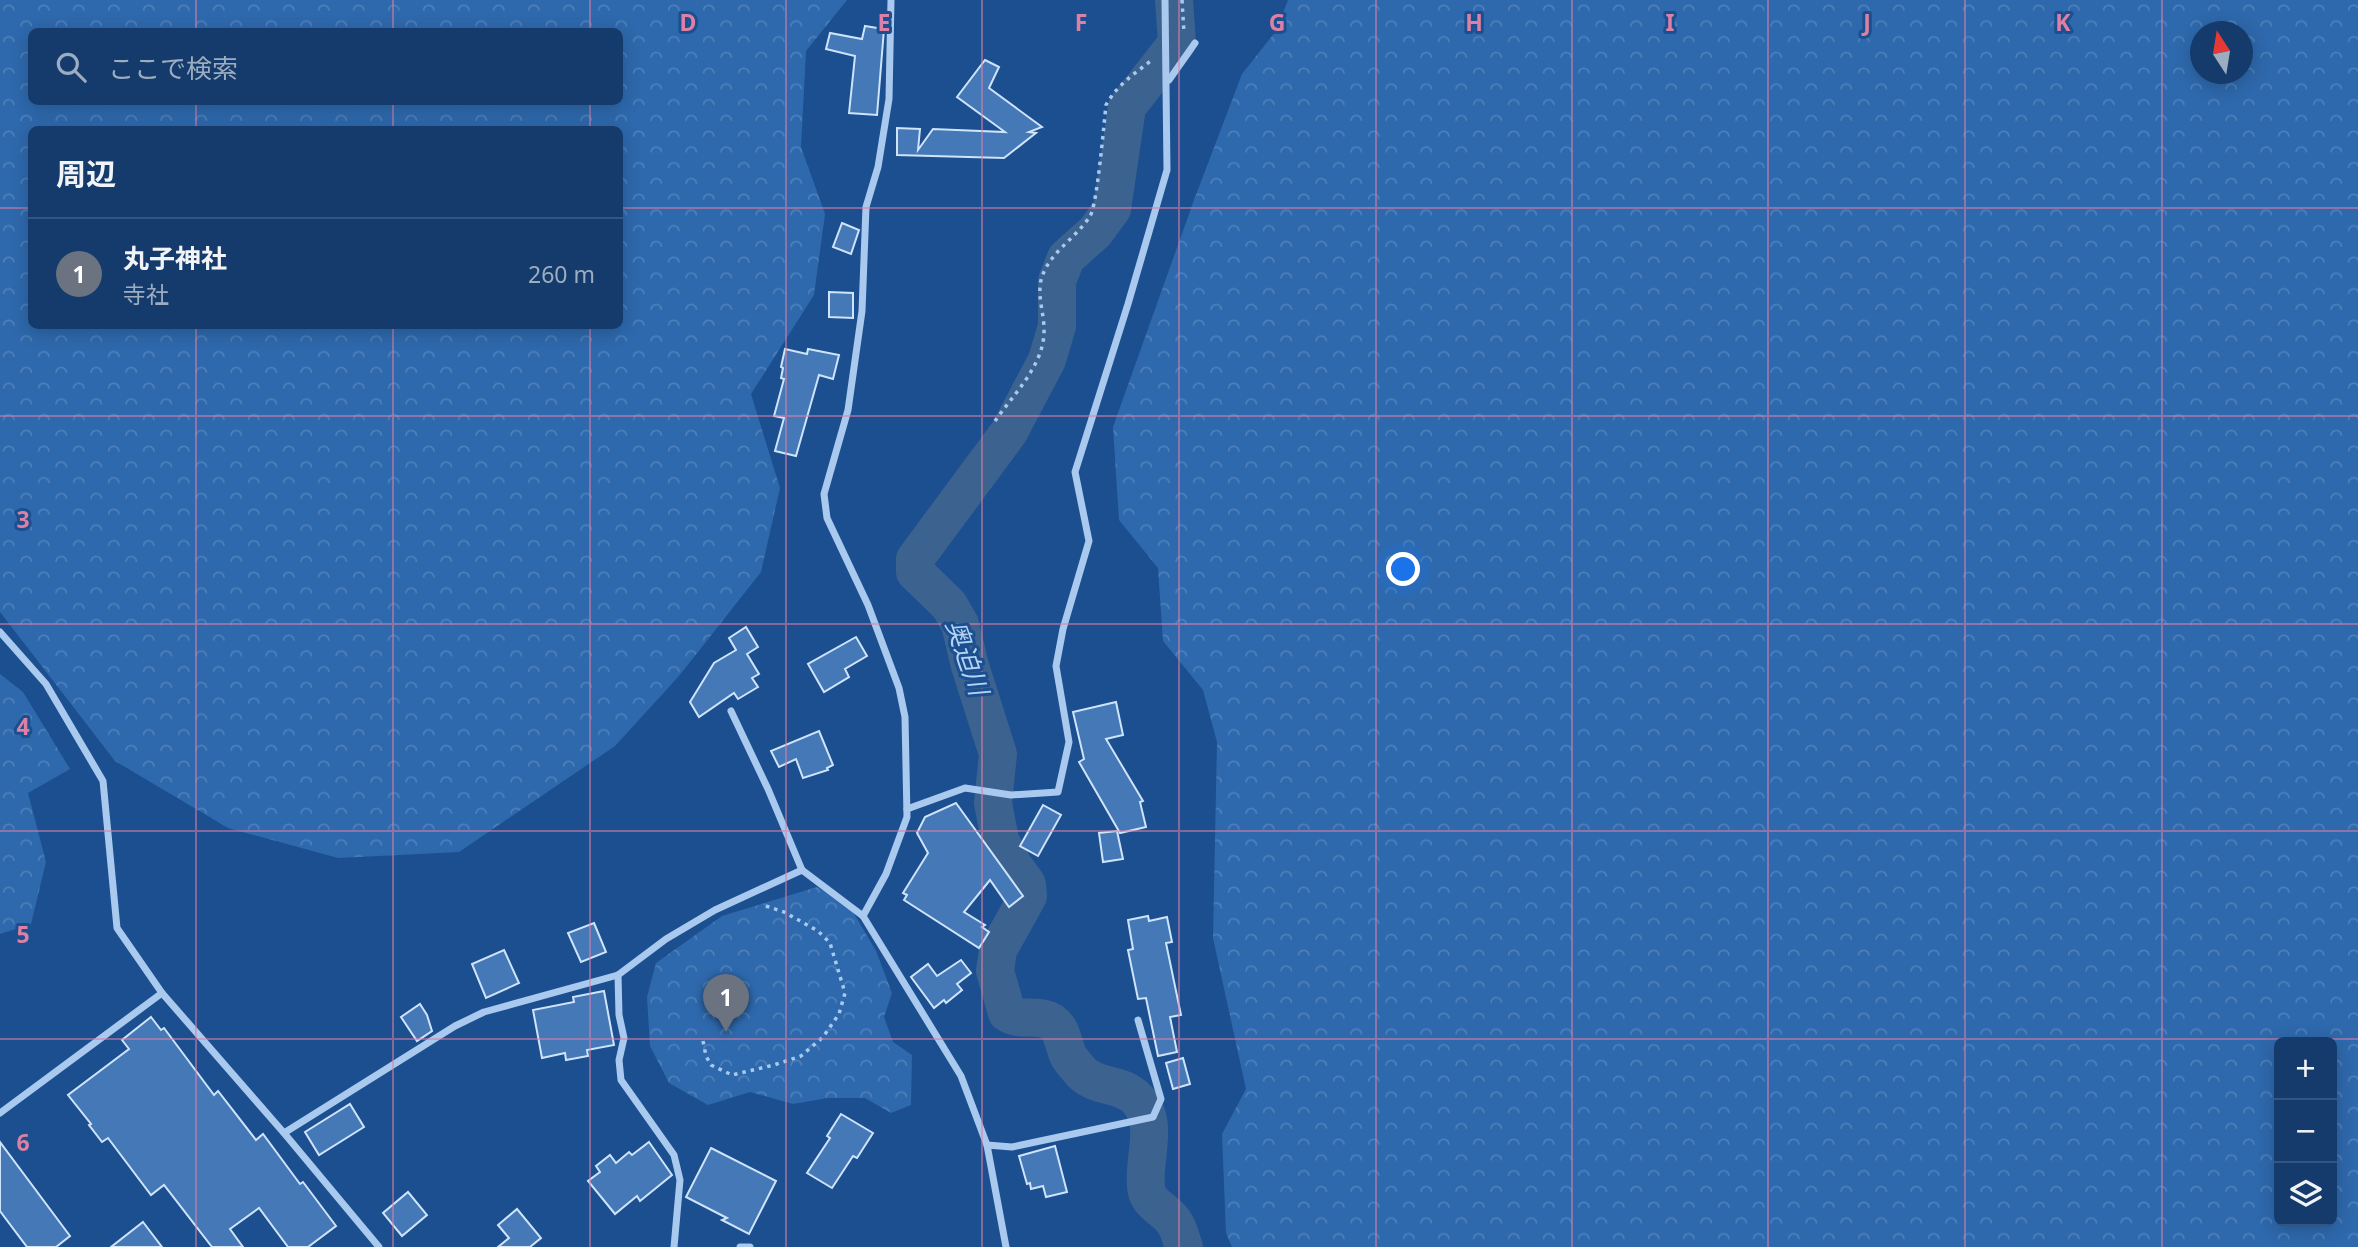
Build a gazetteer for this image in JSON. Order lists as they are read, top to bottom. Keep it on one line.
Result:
{"water":["奥迫川"],"north":"top","page":{"search":"ここで検索","heading":"周辺","list":[{"mark":"1","name":"丸子神社","note":"寺社","value":"260 m"}],"pins":"1","map_buttons":["+","−"]},"grid":{"columns":["D","E","F","G","H","I","J","K"],"rows":["3","4","5","6"]}}
